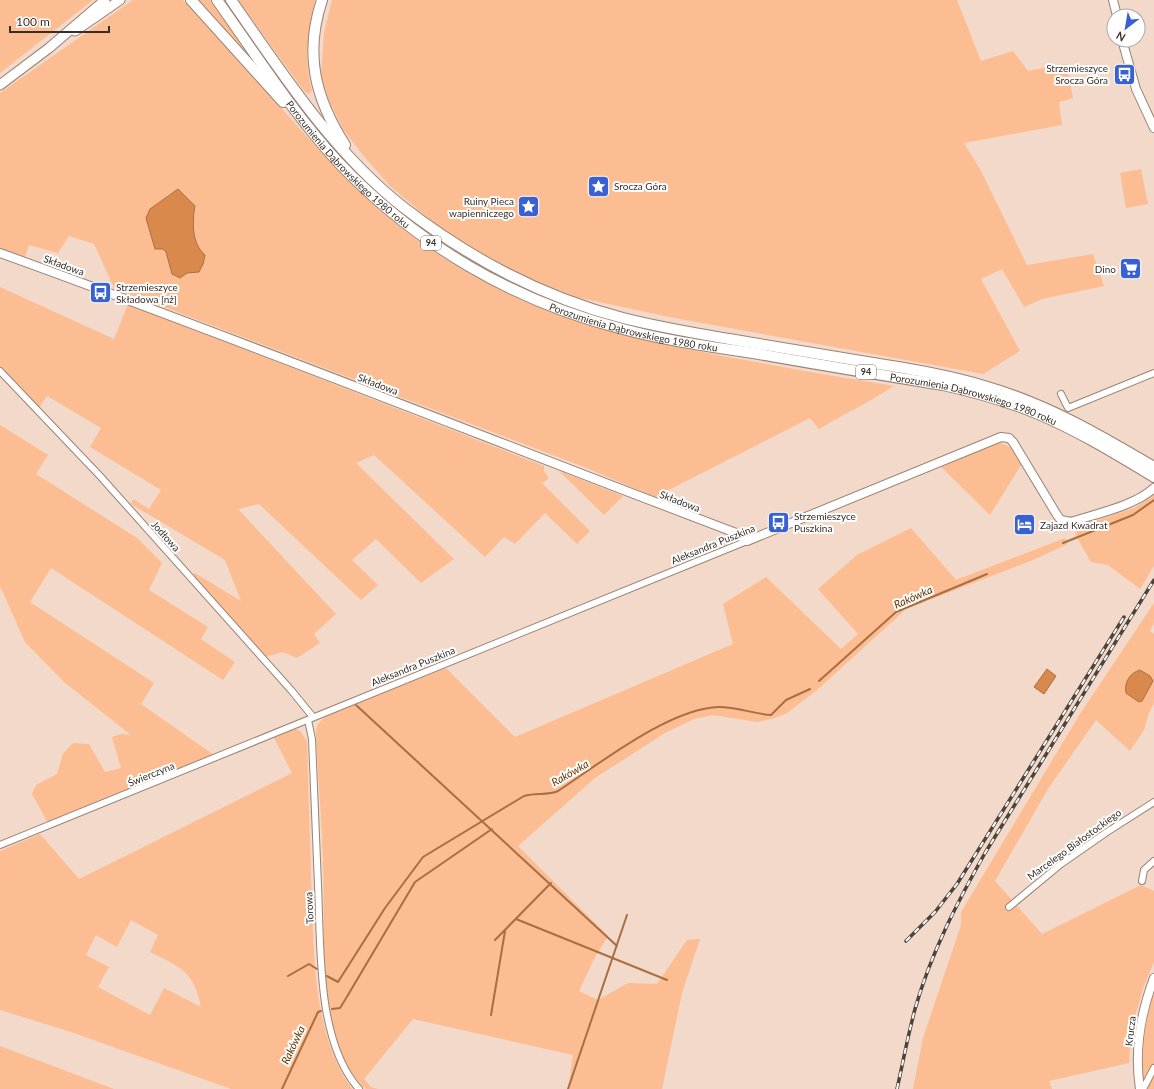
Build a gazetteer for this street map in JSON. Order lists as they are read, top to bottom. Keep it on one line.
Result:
{"streets":{"main road":["Porozumienia Dąbrowskiego 1980 roku","94"],"street":["Składowa","Jodłowa","Aleksandra Puszkina","Świerczyna","Marcelego Białostockiego","Torowa","Krucza"]},"crossings":[["Składowa","Aleksandra Puszkina"],["Jodłowa","Aleksandra Puszkina"],["Jodłowa","Świerczyna"],["Jodłowa","Torowa"],["Aleksandra Puszkina","Świerczyna"],["Aleksandra Puszkina","Torowa"],["Świerczyna","Torowa"]],"water":["Rakówka"],"places":{"bus stop":["Strzemieszyce Srocza Góra","Strzemieszyce Składowa [nż]","Strzemieszyce Puszkina"],"place":["Srocza Góra","Ruiny Pieca wapienniczego"],"supermarket":["Dino"],"hotel":["Zajazd Kwadrat"]},"scale_bar":"100 m","north":"bottom left"}
